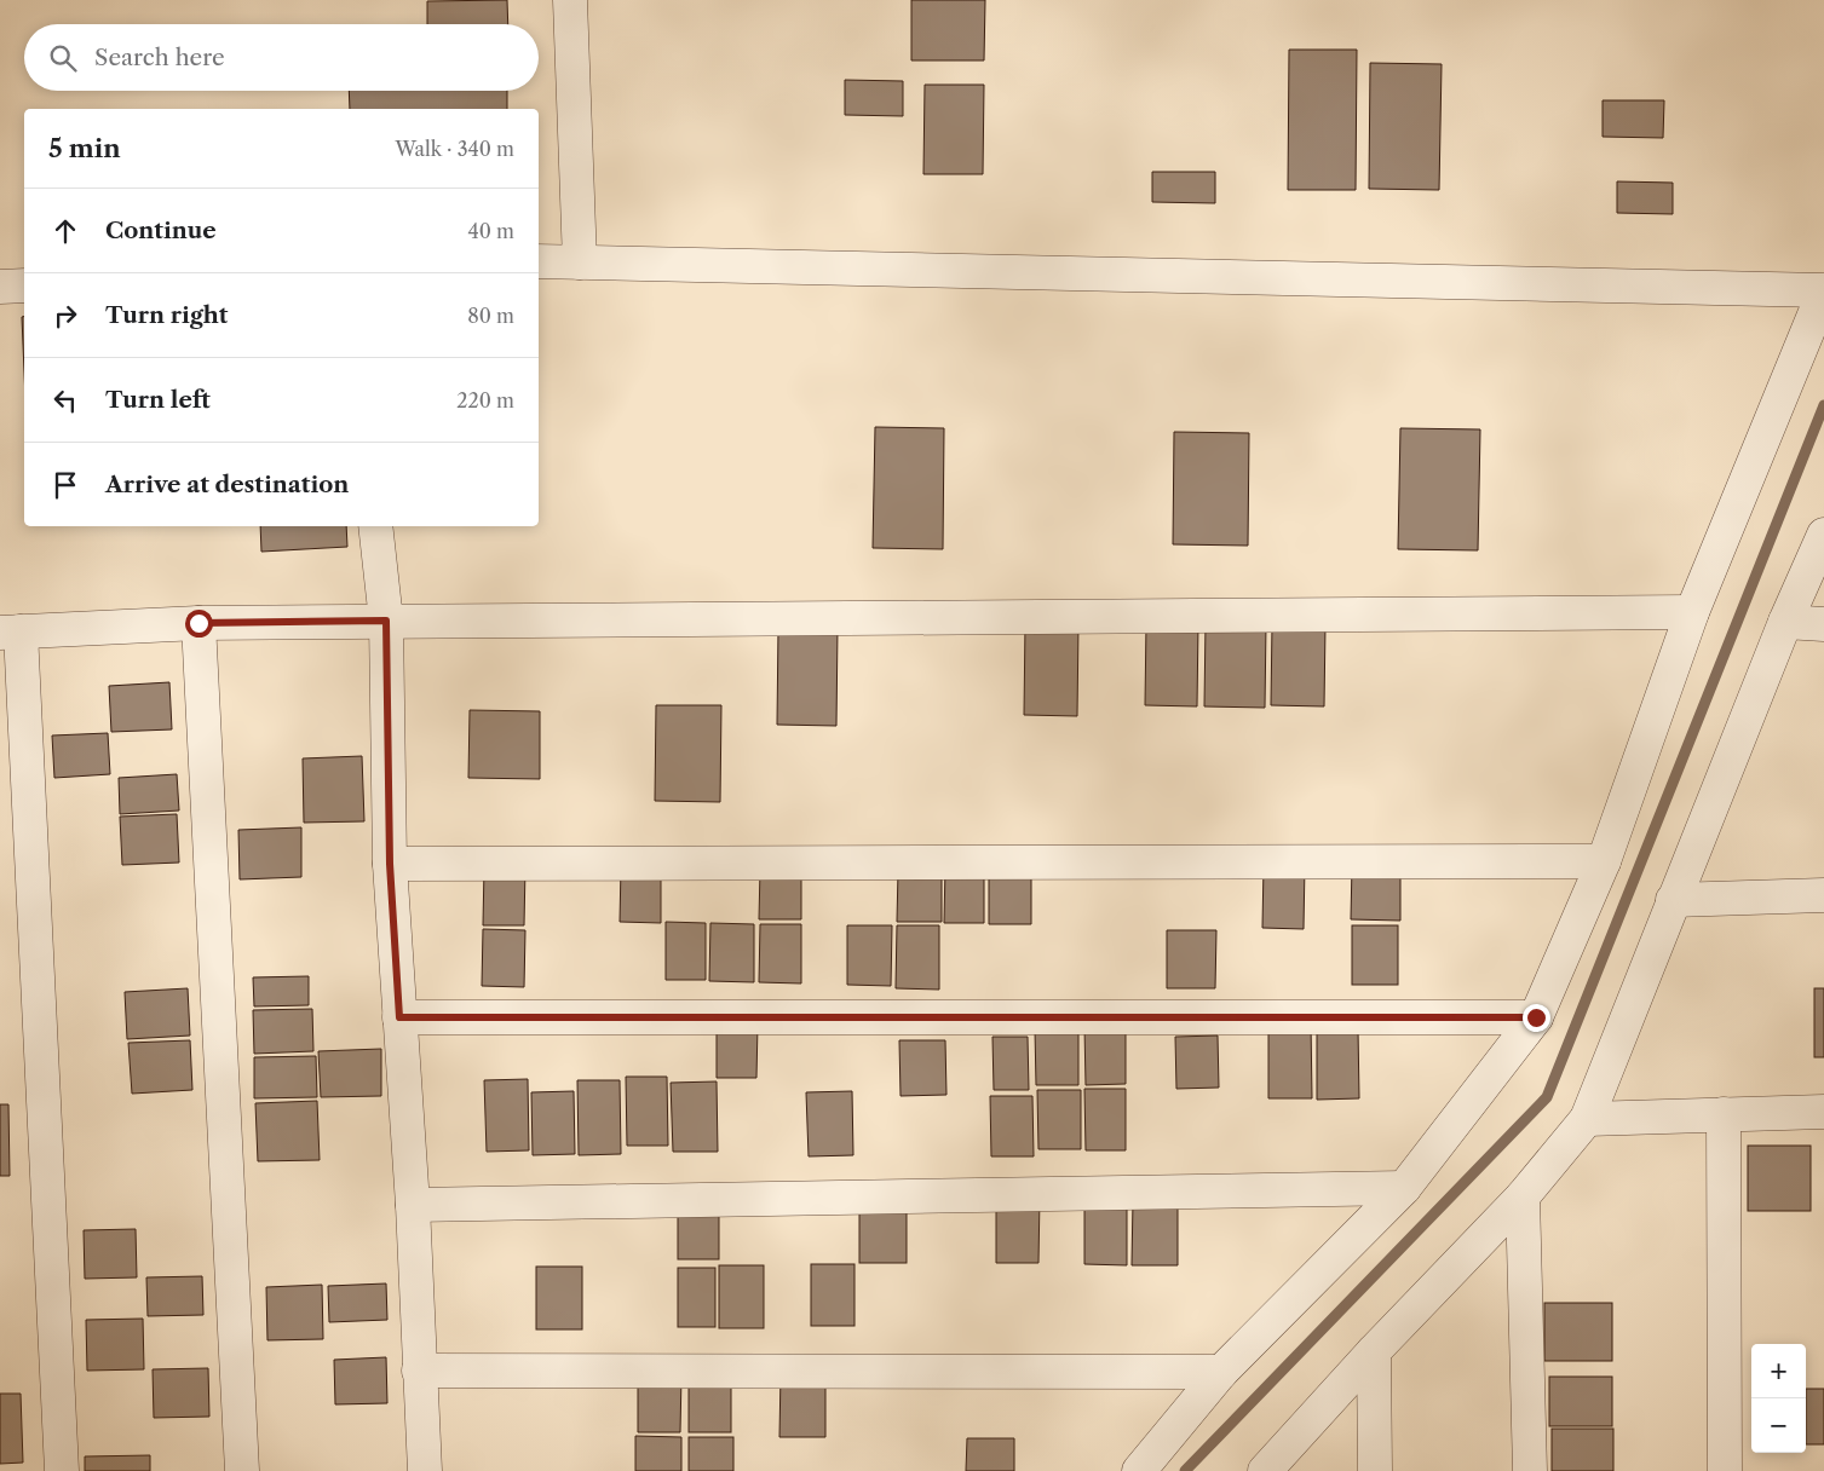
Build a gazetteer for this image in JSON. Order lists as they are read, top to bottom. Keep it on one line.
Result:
{"page":{"search":"Search here","heading":["5 min","Walk · 340 m"],"list":[["Continue","40 m"],["Turn right","80 m"],["Turn left","220 m"],"Arrive at destination"],"map_buttons":["+","−"]}}
